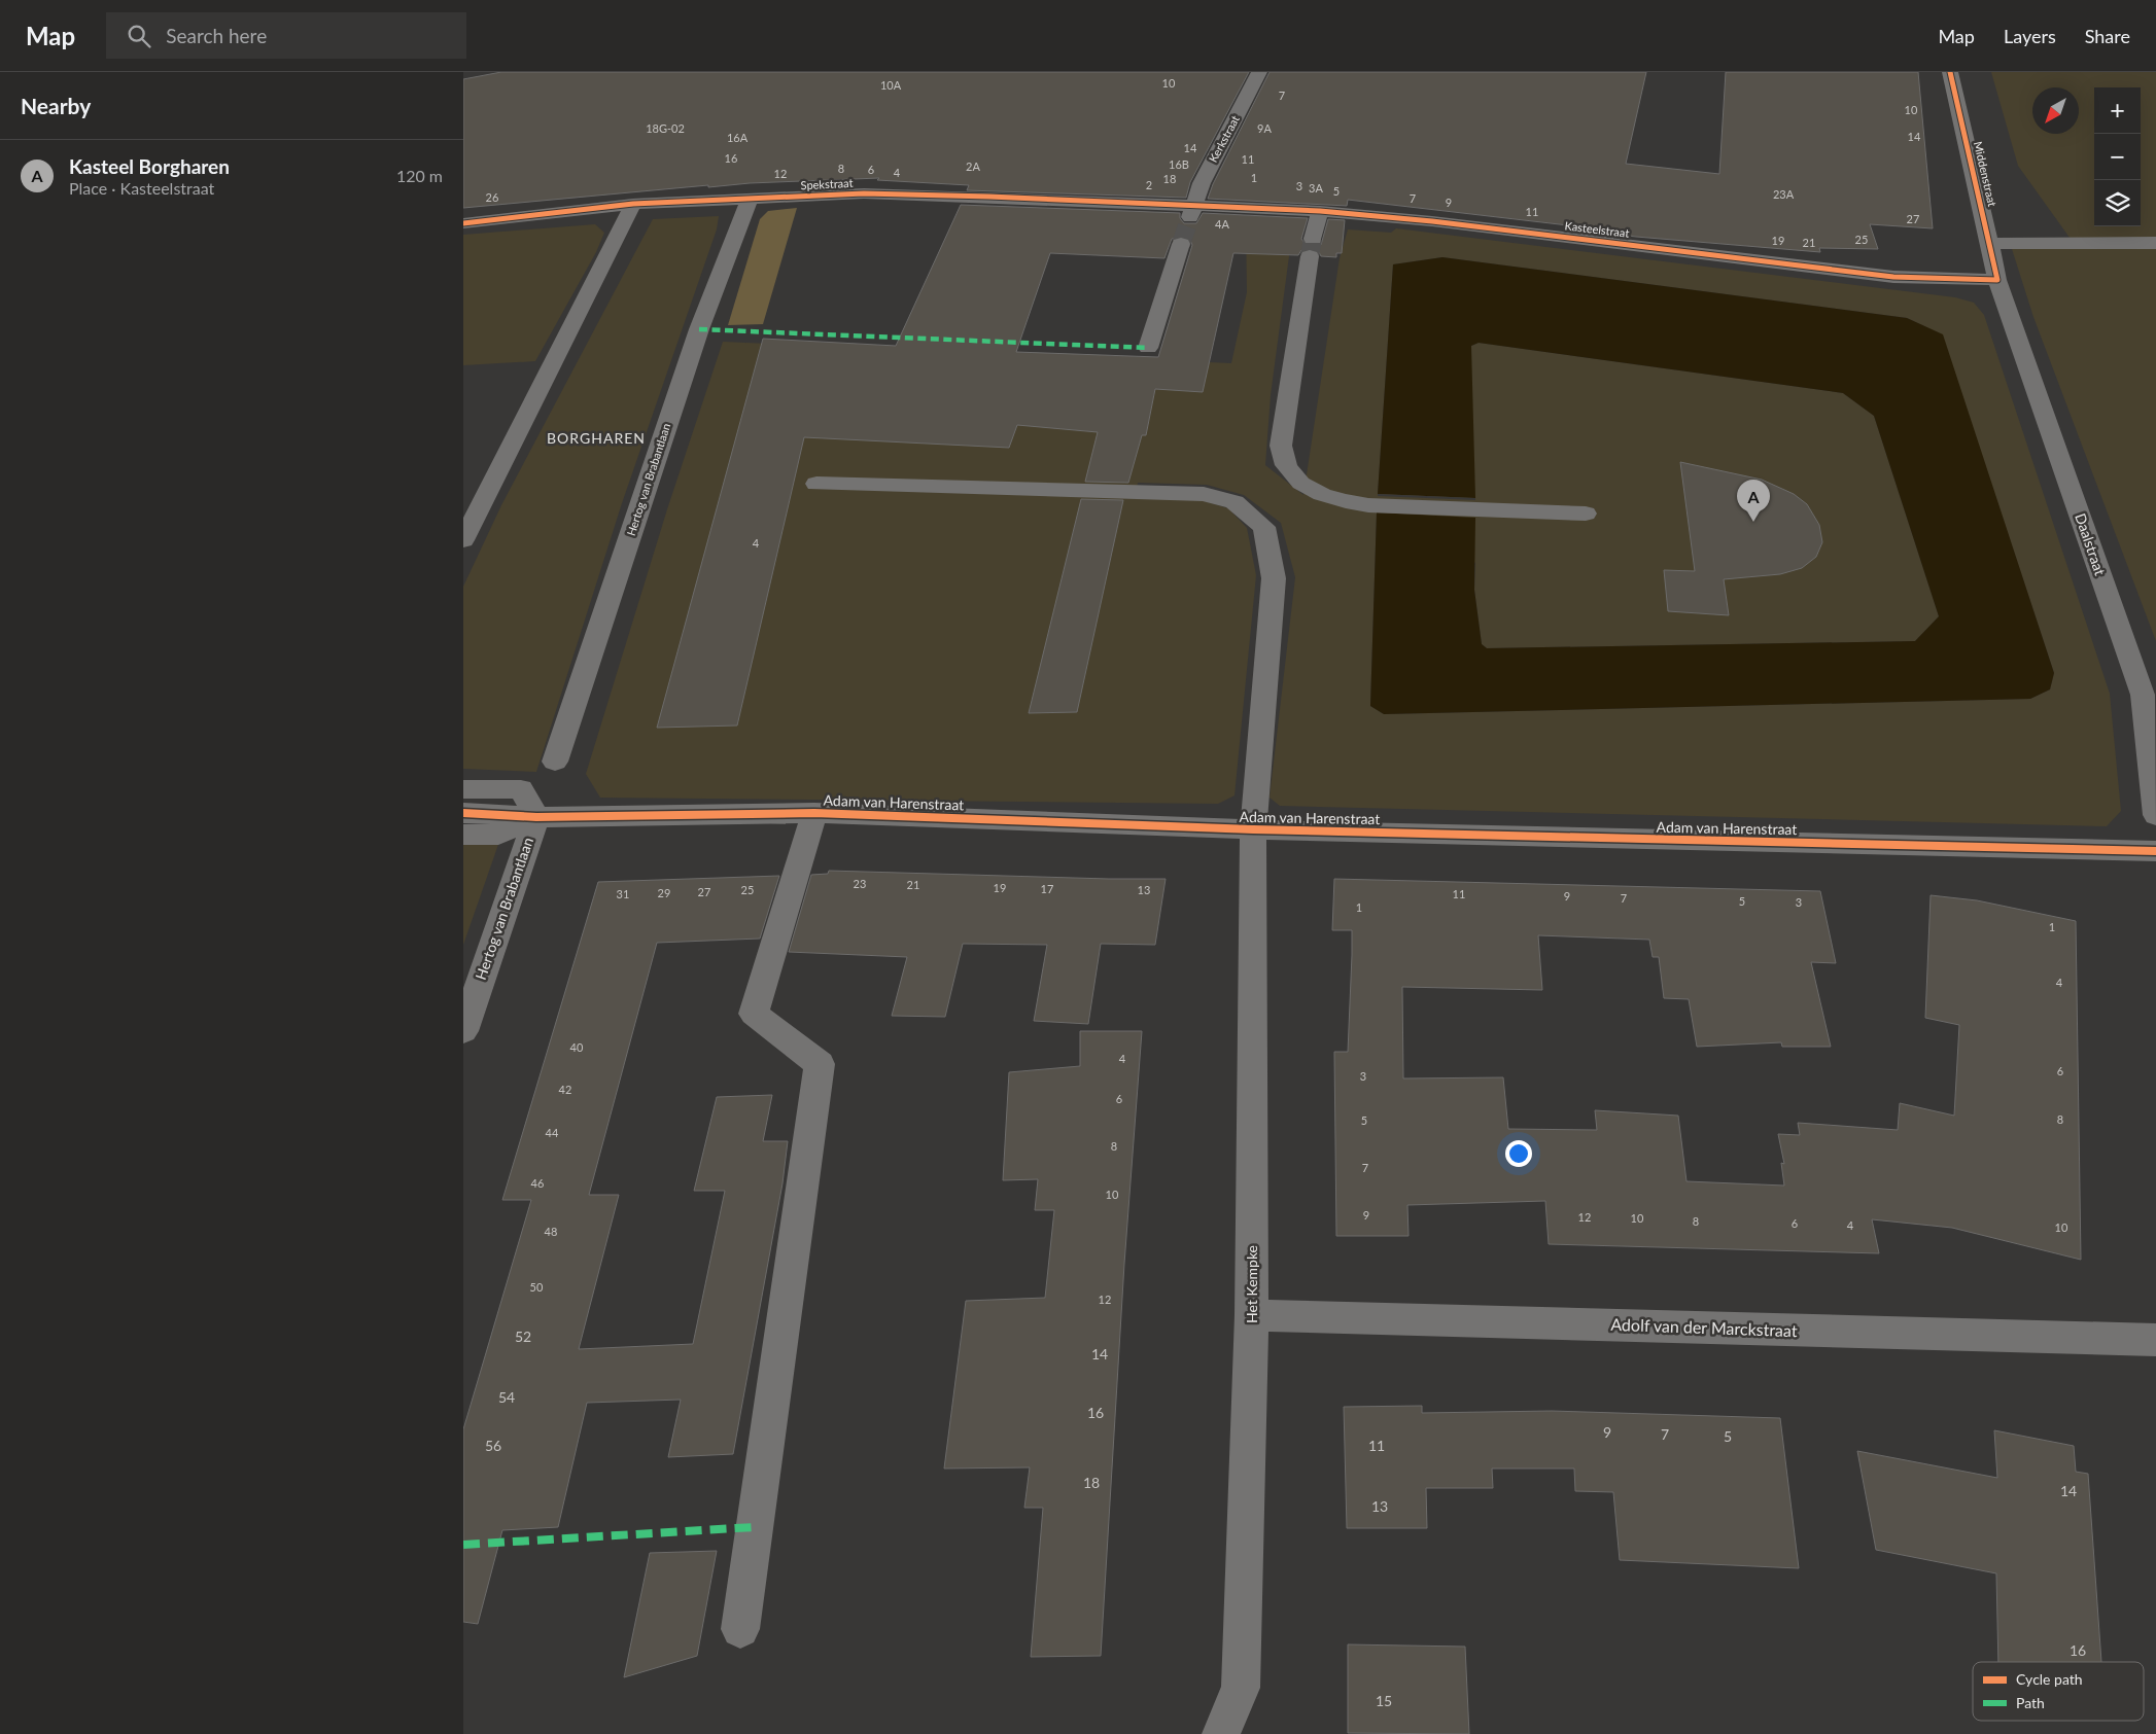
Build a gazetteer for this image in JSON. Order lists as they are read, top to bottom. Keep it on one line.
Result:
{"streets":{"street":["Kerkstraat","Middenstraat","Spekstraat","Kasteelstraat","Hertog van Brabantlaan","Daalstraat","Adam van Harenstraat","Het Kempke","Adolf van der Marckstraat"]},"crossings":[["Kerkstraat","Spekstraat"],["Kerkstraat","Kasteelstraat"],["Middenstraat","Kasteelstraat"],["Middenstraat","Daalstraat"],["Spekstraat","Kasteelstraat"],["Spekstraat","Hertog van Brabantlaan"],["Kasteelstraat","Daalstraat"],["Hertog van Brabantlaan","Adam van Harenstraat"],["Adam van Harenstraat","Het Kempke"],["Het Kempke","Adolf van der Marckstraat"]],"districts":["BORGHAREN"],"house_numbers":["10","10A","7","10","18G-02","9A","14","16A","14","16","11","16B","2A","8","6","4","12","1","18","2","3","3A","5","23A","26","7","9","11","27","4A","25","19","21","4","23","21","19","17","25","13","27","29","31","11","9","7","5","3","1","1","4","40","4","6","3","42","6","8","5","44","8","7","46","10","9","12","10","8","6","4","10","48","50","12","52","14","54","16","9","7","5","56","11","18","14","13","16","15"],"legend":["Cycle path","Path"],"north":"bottom left","page":{"header":"Map","search":"Search here","nav":["Map","Layers","Share"],"heading":"Nearby","map_buttons":["+","−"],"list":[{"mark":"A","name":"Kasteel Borgharen","note":"Place · Kasteelstraat","value":"120 m"}],"pins":"A"}}
